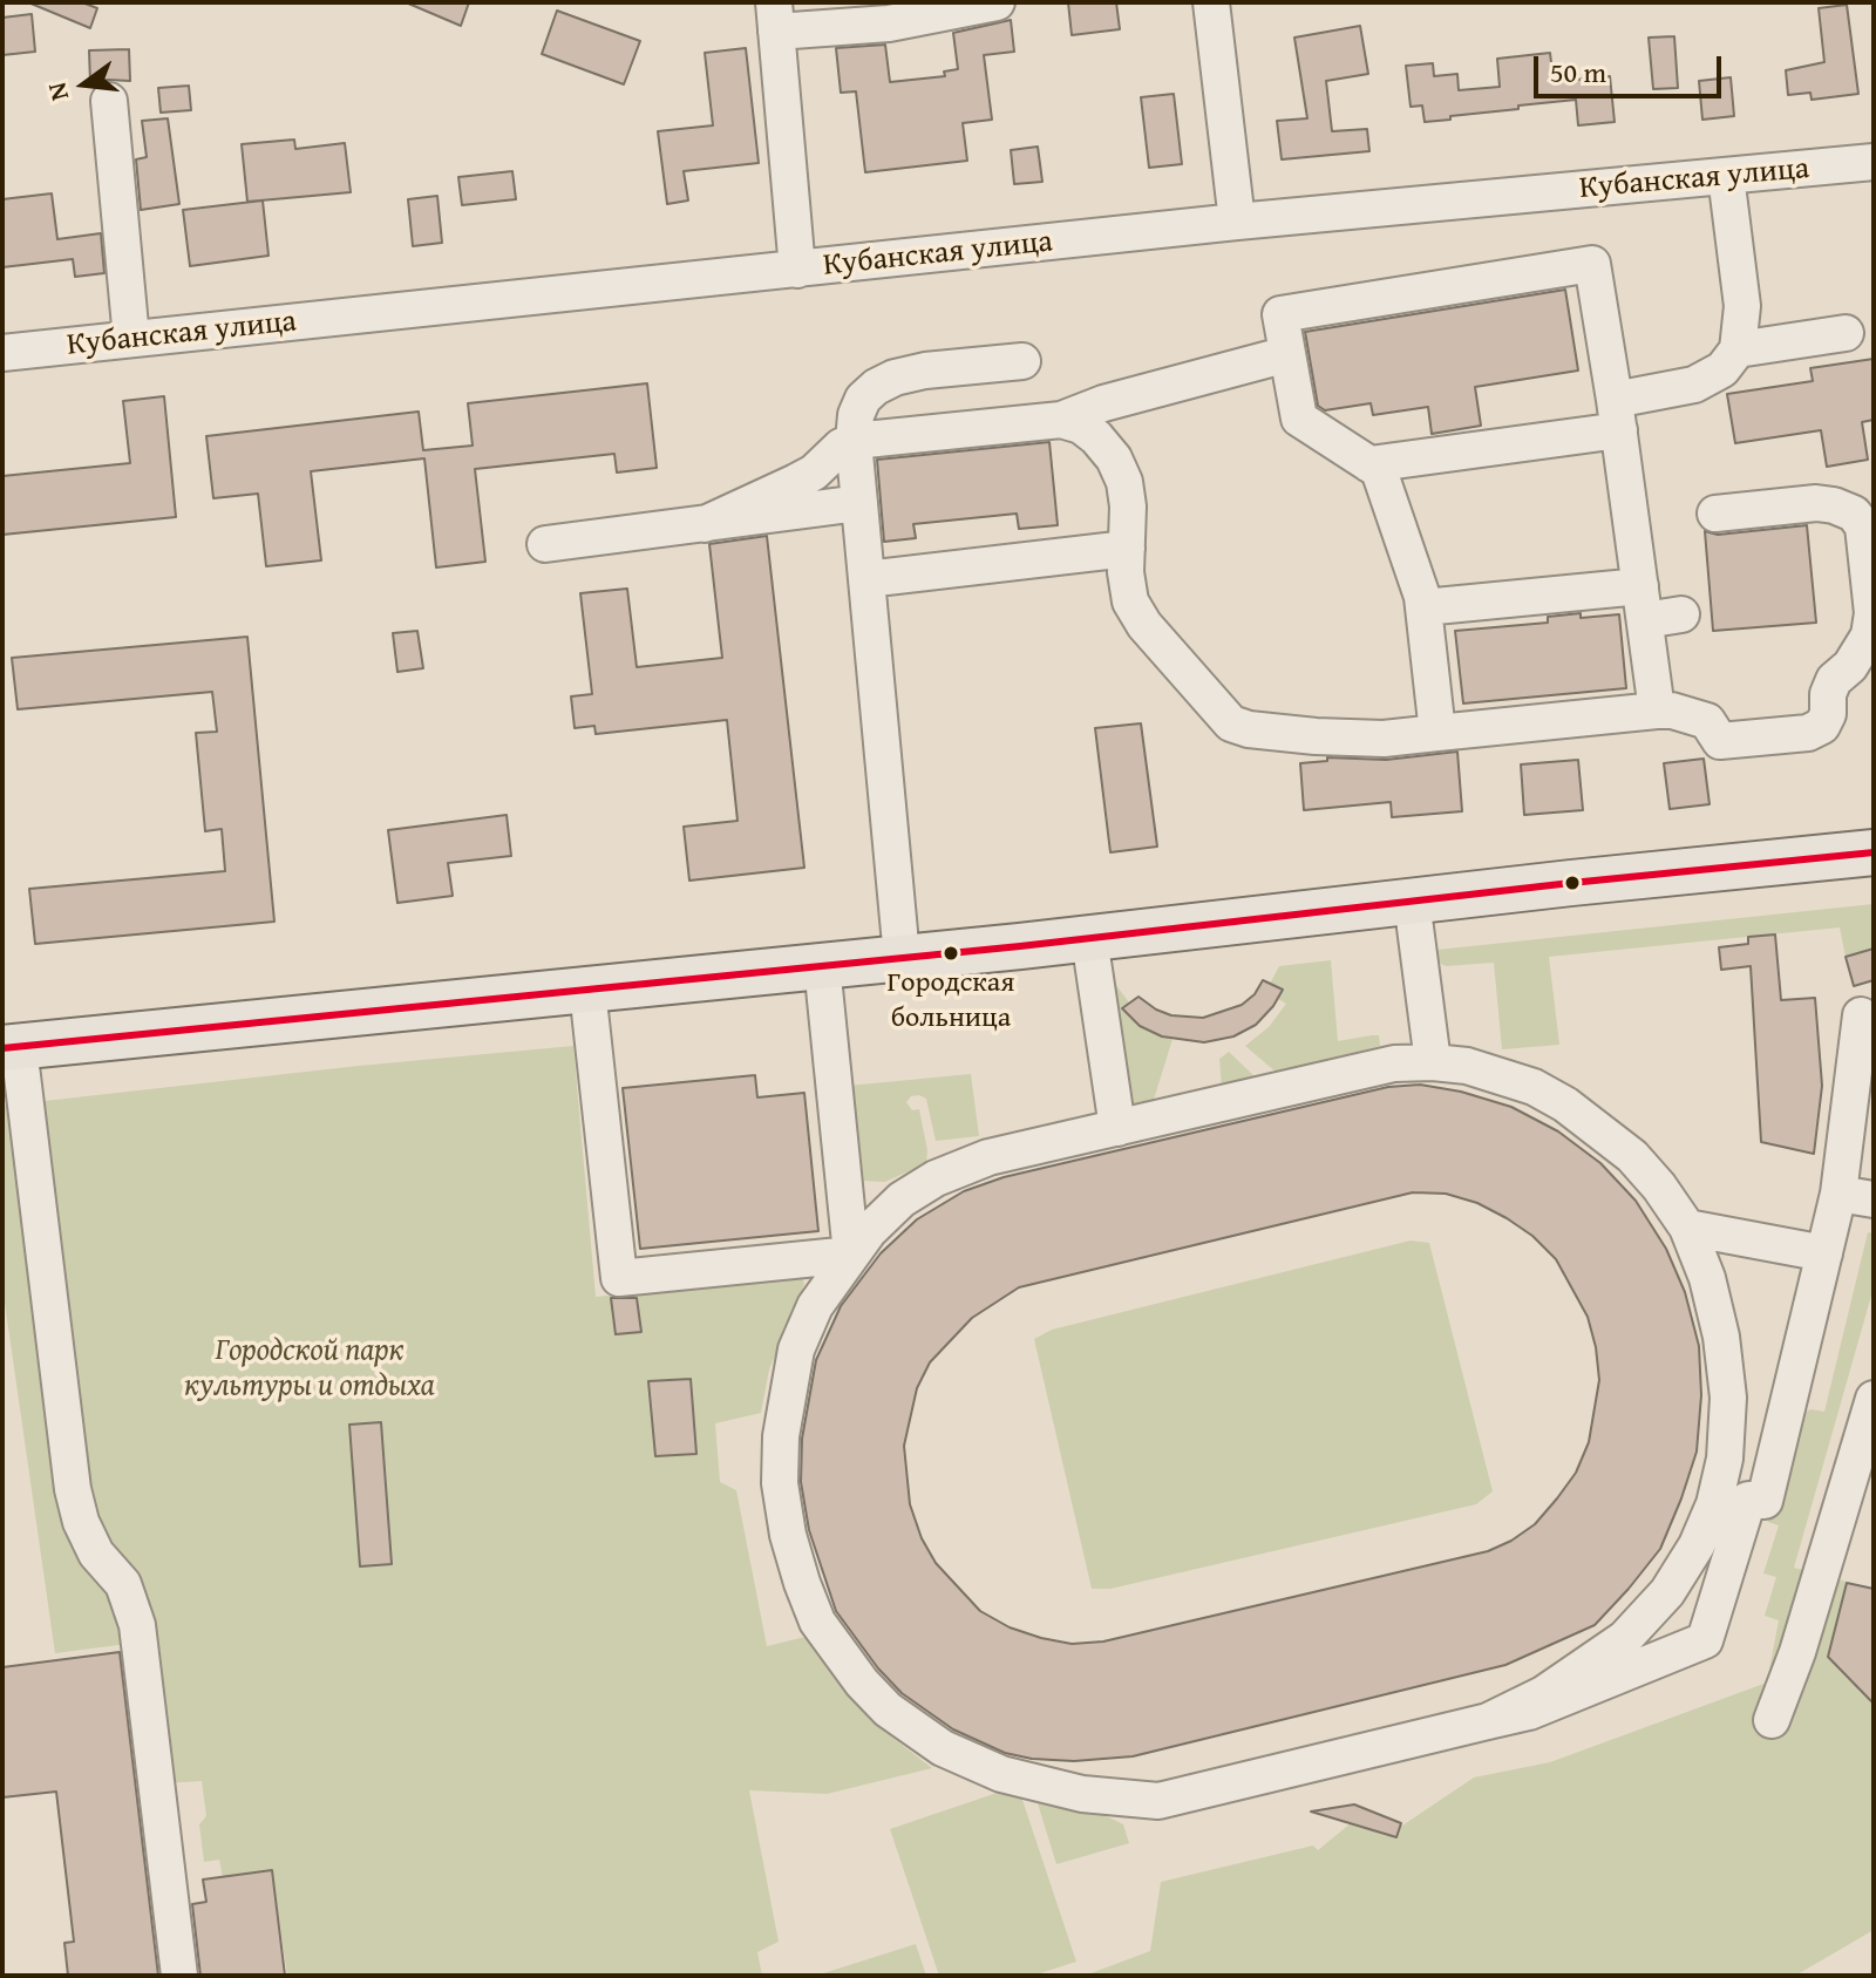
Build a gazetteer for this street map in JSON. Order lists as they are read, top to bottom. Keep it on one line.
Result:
{"streets":{"street":["Кубанская улица"]},"parks":["Городской парк культуры и отдыха"],"places":["Городская больница"],"lines":["transit line 50"],"scale_bar":"50 m","north":"left"}
